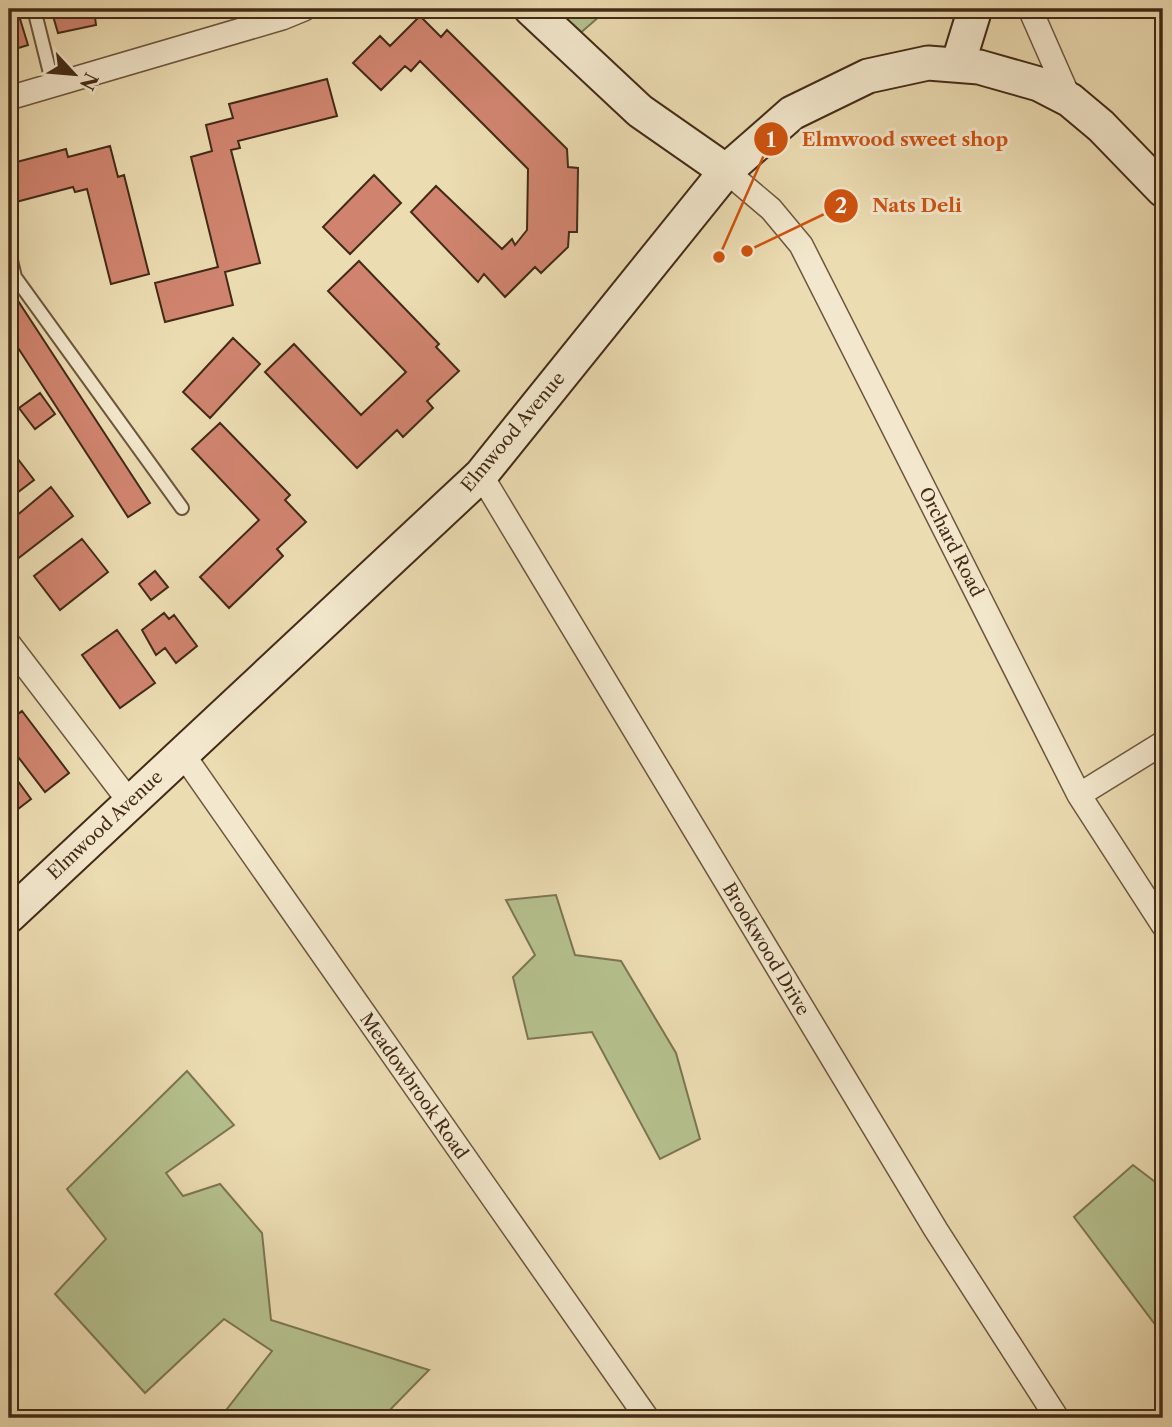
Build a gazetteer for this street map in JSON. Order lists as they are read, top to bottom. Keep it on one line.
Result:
{"streets":{"street":["Elmwood Avenue","Orchard Road","Brookwood Drive","Meadowbrook Road"]},"crossings":[["Elmwood Avenue","Orchard Road"],["Elmwood Avenue","Brookwood Drive"],["Elmwood Avenue","Meadowbrook Road"]],"places":["Nats Deli","Elmwood sweet shop"],"north":"bottom right"}
